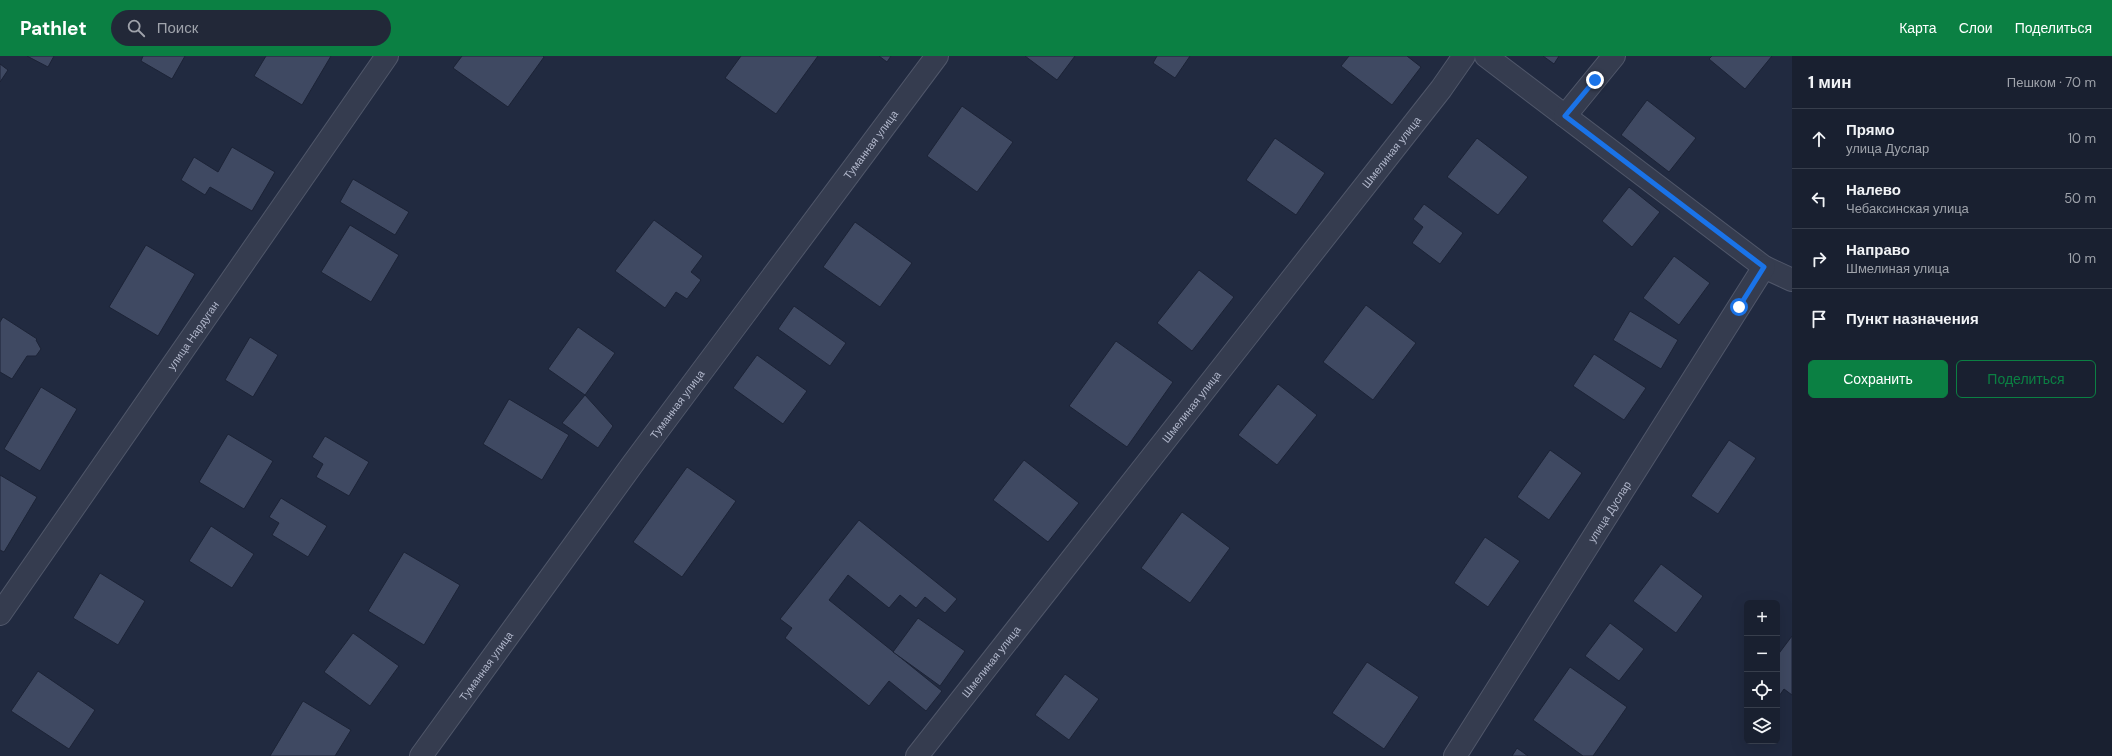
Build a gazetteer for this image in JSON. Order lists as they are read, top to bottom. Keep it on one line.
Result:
{"streets":{"street":["Туманная улица","Шмелиная улица","улица Нардуган","улица Дуслар"]},"page":{"header":"Pathlet","search":"Поиск","nav":["Карта","Слои","Поделиться"],"heading":["1 мин","Пешком · 70 m"],"list":[["Прямо","улица Дуслар","10 m"],["Налево","Чебаксинская улица","50 m"],["Направо","Шмелиная улица","10 m"],"Пункт назначения"],"buttons":["Сохранить","Поделиться"],"map_buttons":["+","−"]}}
